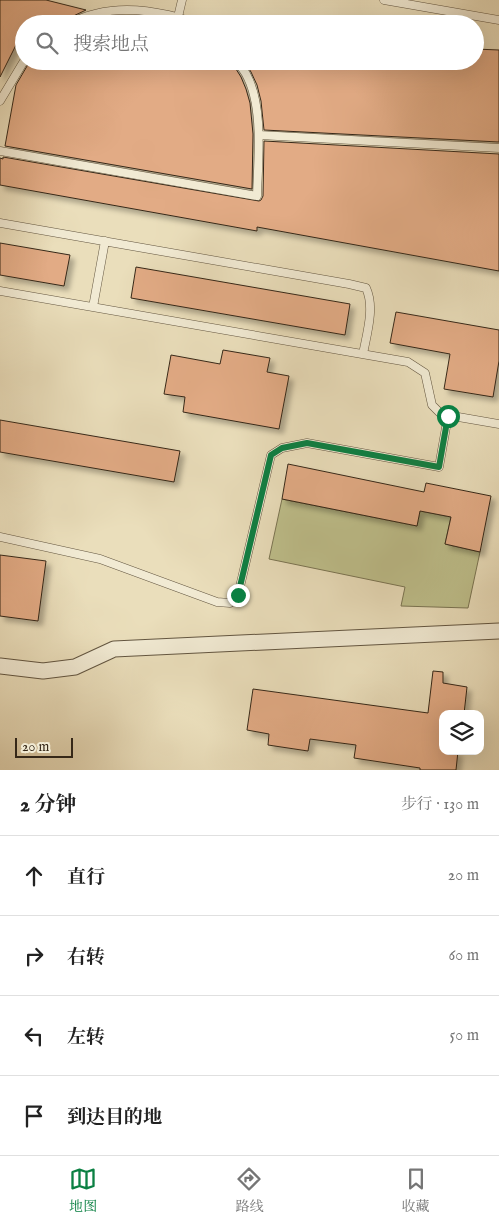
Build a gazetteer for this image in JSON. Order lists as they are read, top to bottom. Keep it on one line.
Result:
{"scale_bar":"20 m","page":{"search":"搜索地点","scale":"20 m","heading":["2 分钟","步行 · 130 m"],"list":[["直行","20 m"],["右转","60 m"],["左转","50 m"],"到达目的地"],"nav":["地图","路线","收藏"]}}
